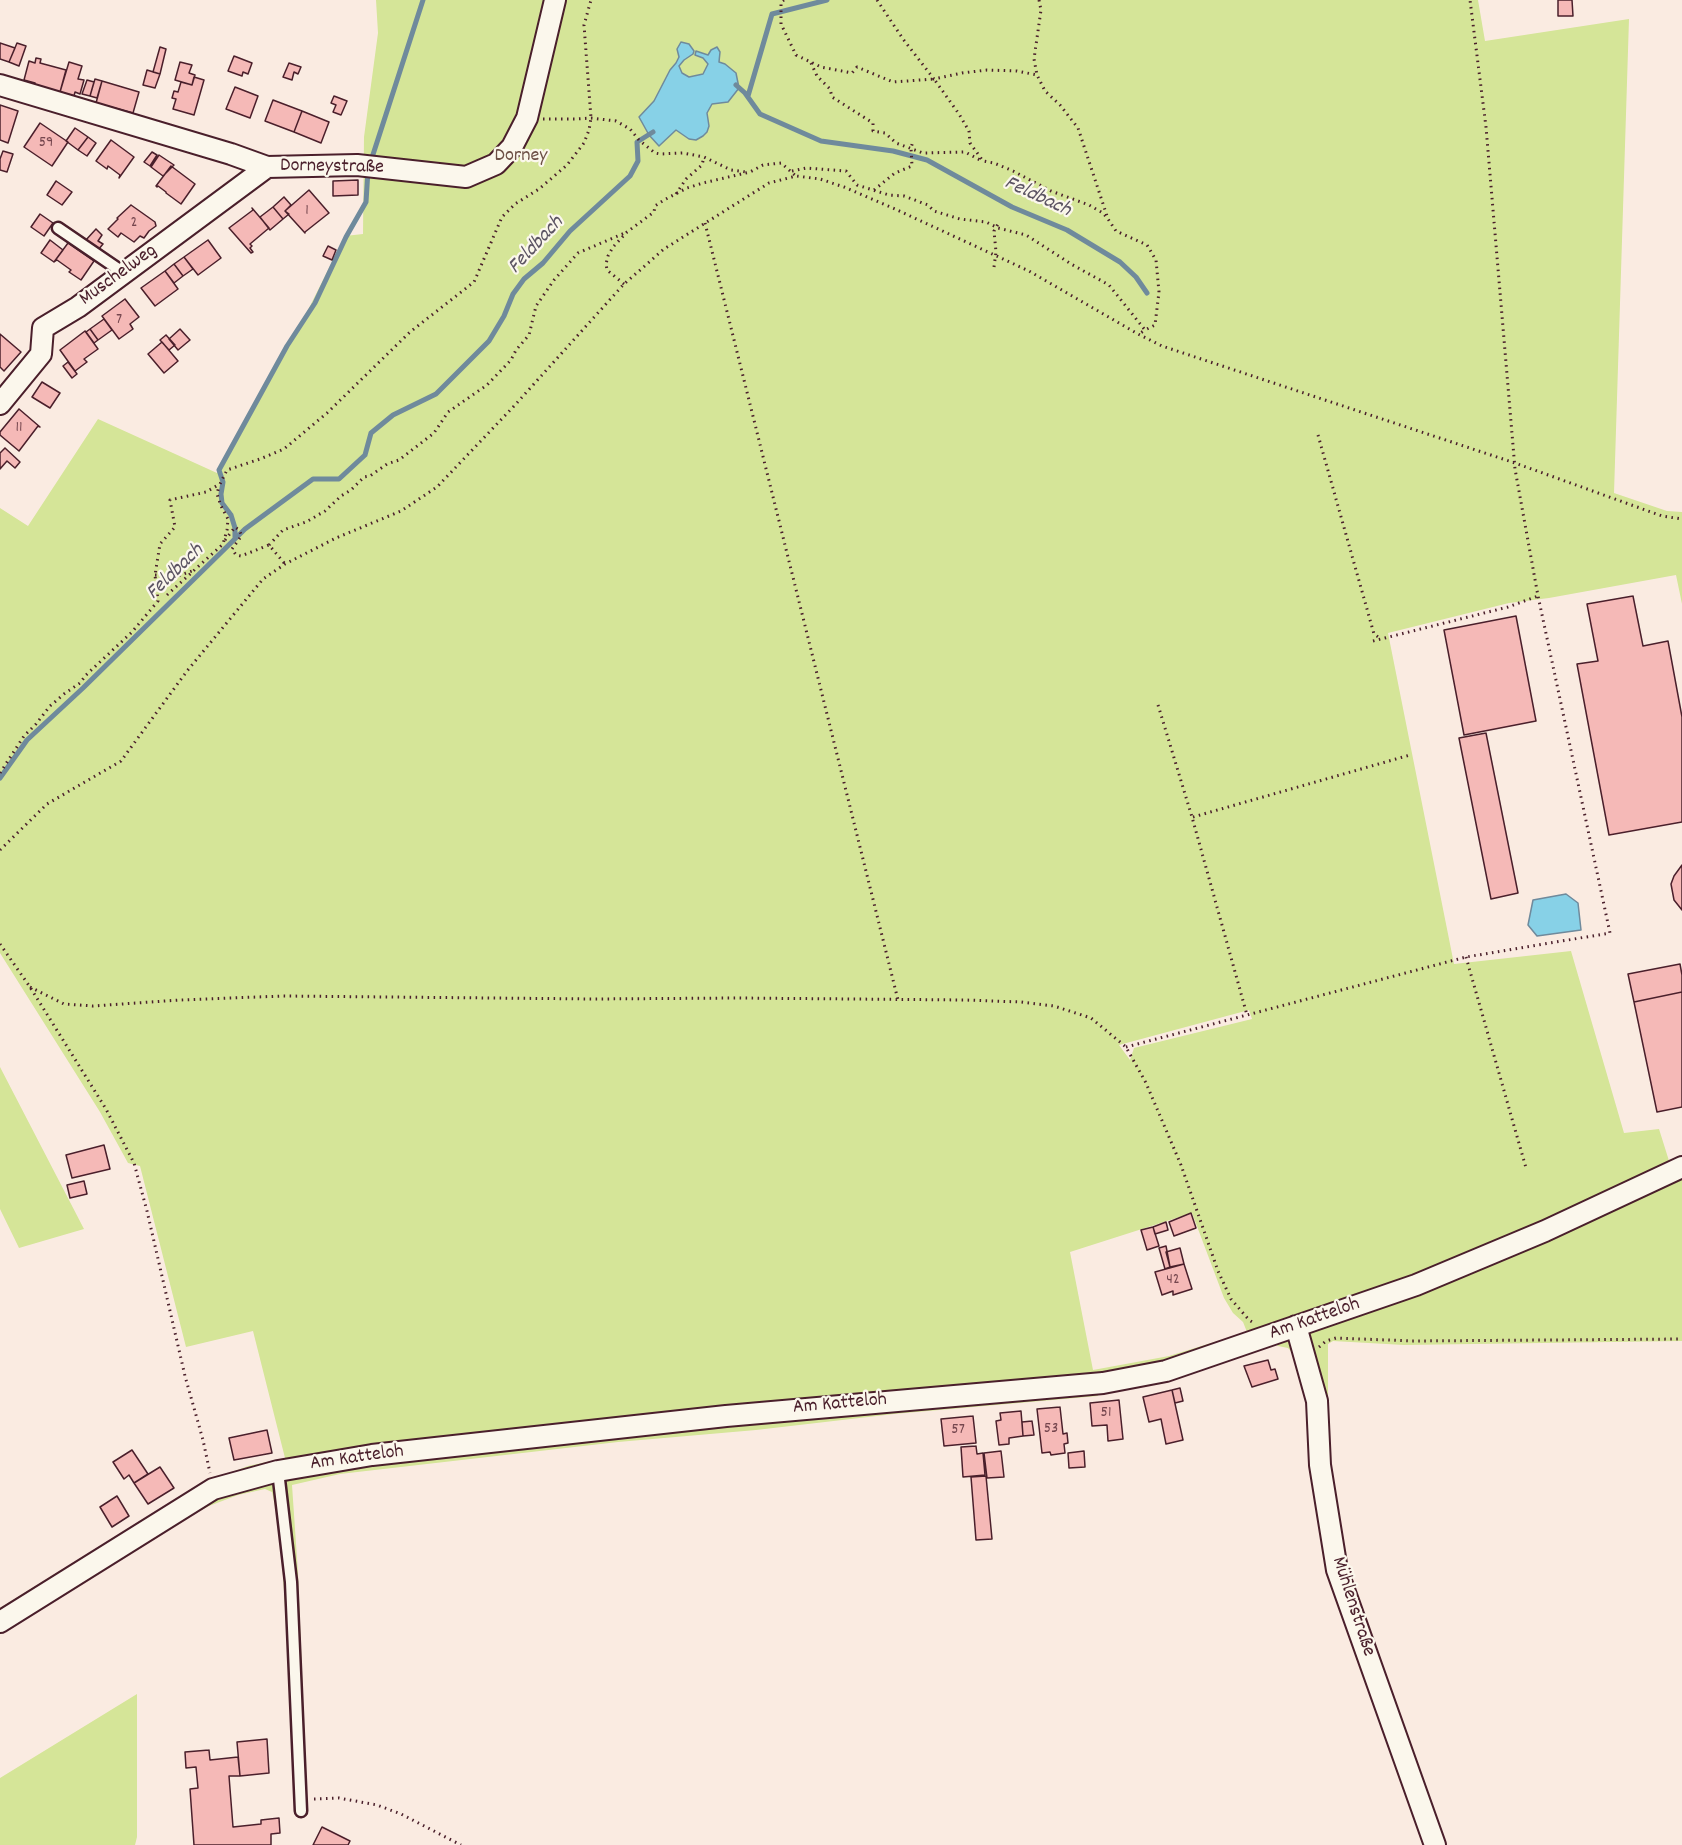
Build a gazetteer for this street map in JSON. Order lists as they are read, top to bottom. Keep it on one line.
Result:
{"streets":{"street":["Dorneystraße","Muschelweg","Am Katteloh","Mühlenstraße"]},"crossings":[["Dorneystraße","Muschelweg"],["Am Katteloh","Mühlenstraße"]],"water":["Feldbach"],"parks":["Dorney"],"house_numbers":["59","1","2","7","11","42","51","53","57"]}
